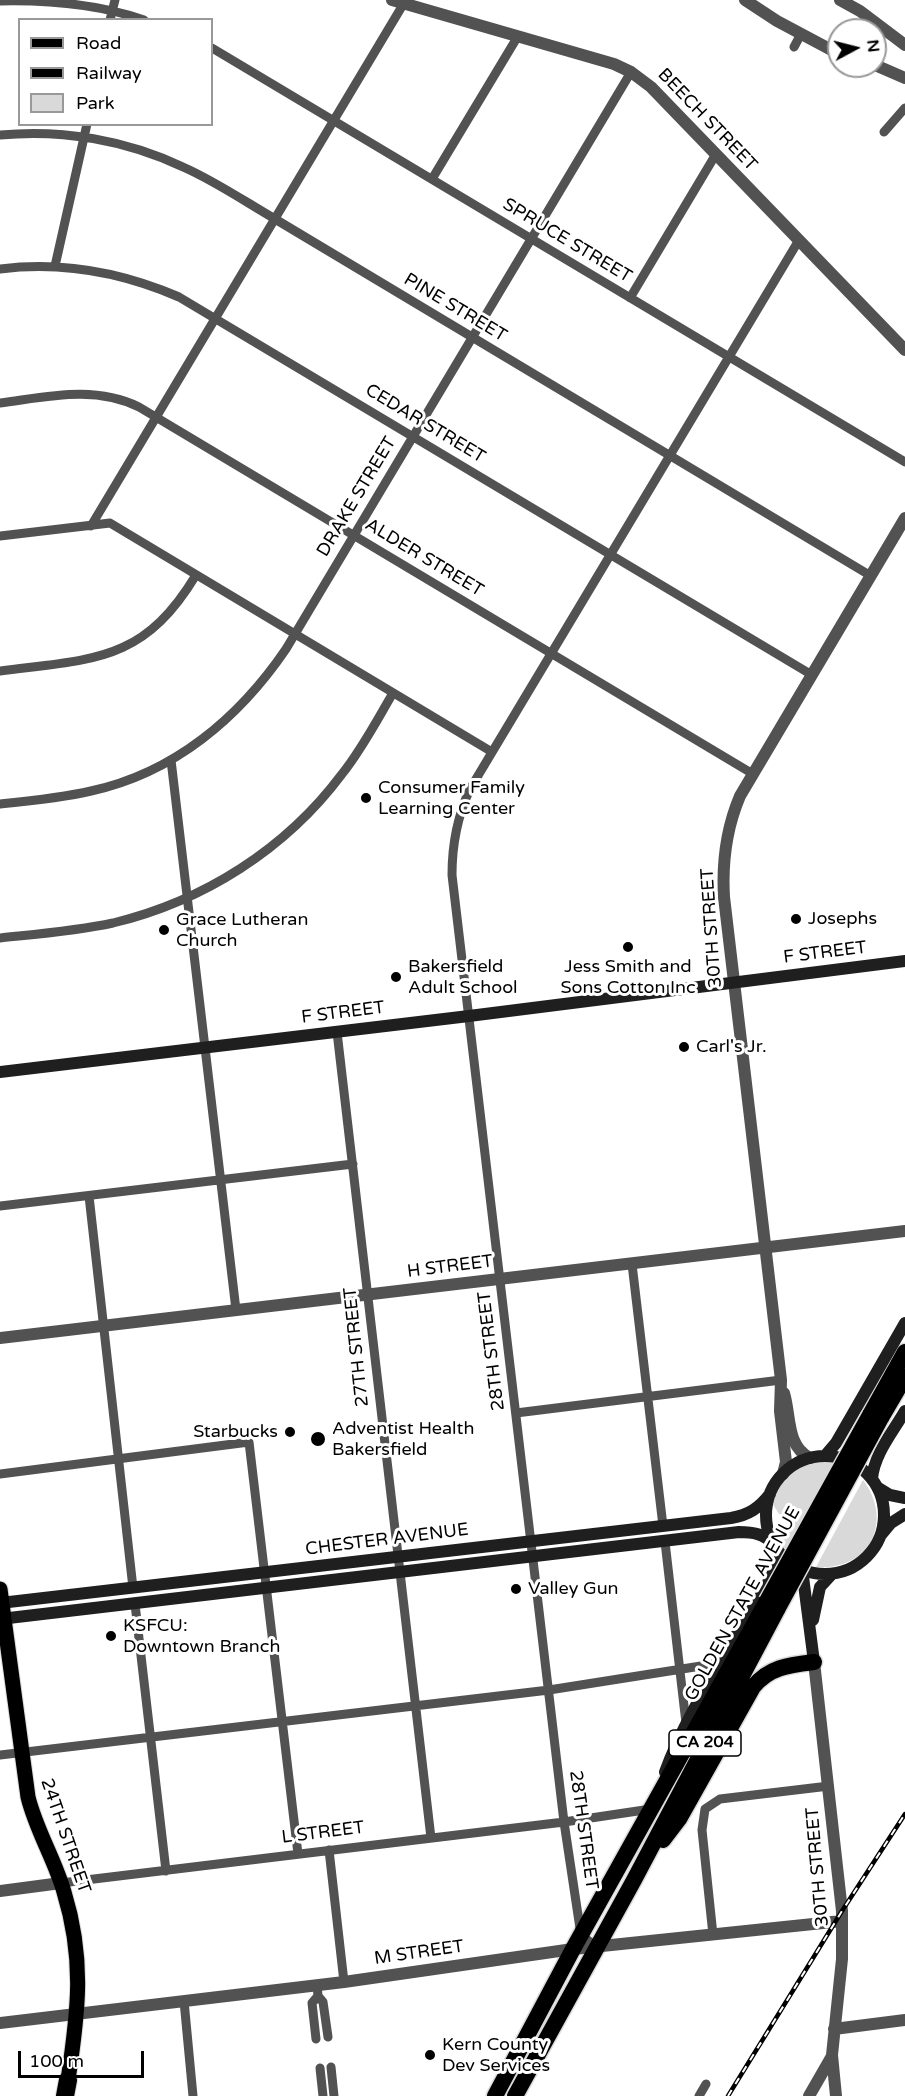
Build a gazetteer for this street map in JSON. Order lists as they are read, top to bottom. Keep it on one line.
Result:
{"streets":{"highway":["GOLDEN STATE AVENUE","CA 204"],"main road":["30TH STREET","F STREET","CHESTER AVENUE","24TH STREET"],"street":["BEECH STREET","SPRUCE STREET","PINE STREET","CEDAR STREET","DRAKE STREET","ALDER STREET","H STREET","27TH STREET","28TH STREET","L STREET","M STREET"]},"crossings":[["BEECH STREET","DRAKE STREET"],["BEECH STREET","28TH STREET"],["SPRUCE STREET","DRAKE STREET"],["SPRUCE STREET","28TH STREET"],["PINE STREET","DRAKE STREET"],["PINE STREET","30TH STREET"],["PINE STREET","28TH STREET"],["CEDAR STREET","DRAKE STREET"],["CEDAR STREET","30TH STREET"],["CEDAR STREET","28TH STREET"],["DRAKE STREET","ALDER STREET"],["ALDER STREET","30TH STREET"],["ALDER STREET","28TH STREET"],["30TH STREET","F STREET"],["30TH STREET","H STREET"],["30TH STREET","CHESTER AVENUE"],["30TH STREET","M STREET"],["F STREET","27TH STREET"],["F STREET","28TH STREET"],["H STREET","27TH STREET"],["H STREET","28TH STREET"],["27TH STREET","CHESTER AVENUE"],["27TH STREET","L STREET"],["28TH STREET","CHESTER AVENUE"],["28TH STREET","GOLDEN STATE AVENUE"],["28TH STREET","L STREET"],["28TH STREET","M STREET"],["CHESTER AVENUE","24TH STREET"],["GOLDEN STATE AVENUE","L STREET"],["GOLDEN STATE AVENUE","M STREET"],["L STREET","24TH STREET"],["24TH STREET","M STREET"]],"places":["Consumer Family Learning Center","Josephs","Grace Lutheran Church","Jess Smith and Sons Cotton Inc","Bakersfield Adult School","Carl's Jr.","Starbucks","Adventist Health Bakersfield","Valley Gun","KSFCU: Downtown Branch","Kern County Dev Services"],"legend":["Road","Railway","Park"],"scale_bar":"100 m","north":"right"}
